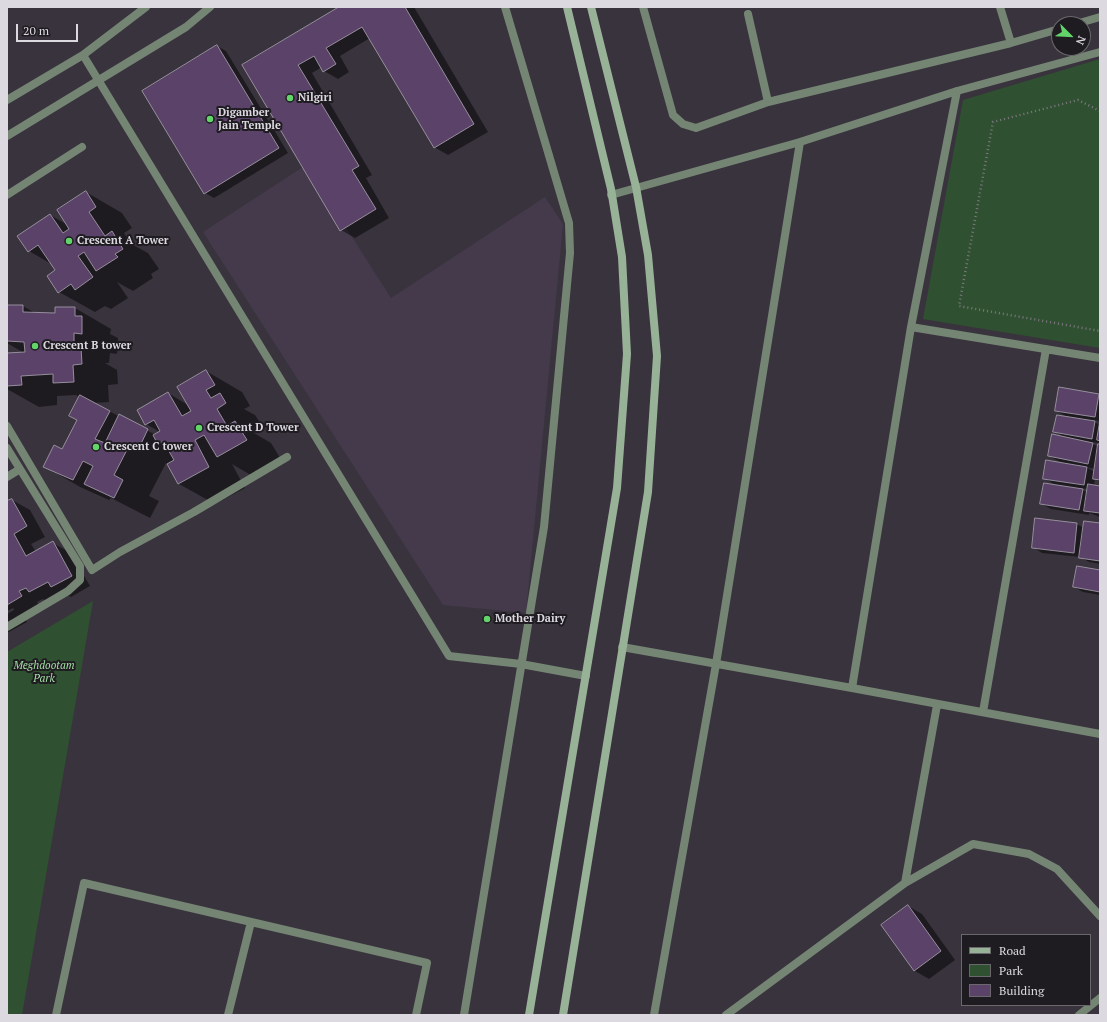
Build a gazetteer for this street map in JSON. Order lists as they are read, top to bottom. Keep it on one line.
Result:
{"parks":["Meghdootam Park"],"places":["Nilgiri","Digamber Jain Temple","Crescent A Tower","Crescent B tower","Crescent D Tower","Crescent C tower","Mother Dairy"],"legend":["Road","Park","Building"],"scale_bar":"20 m","north":"bottom right"}
